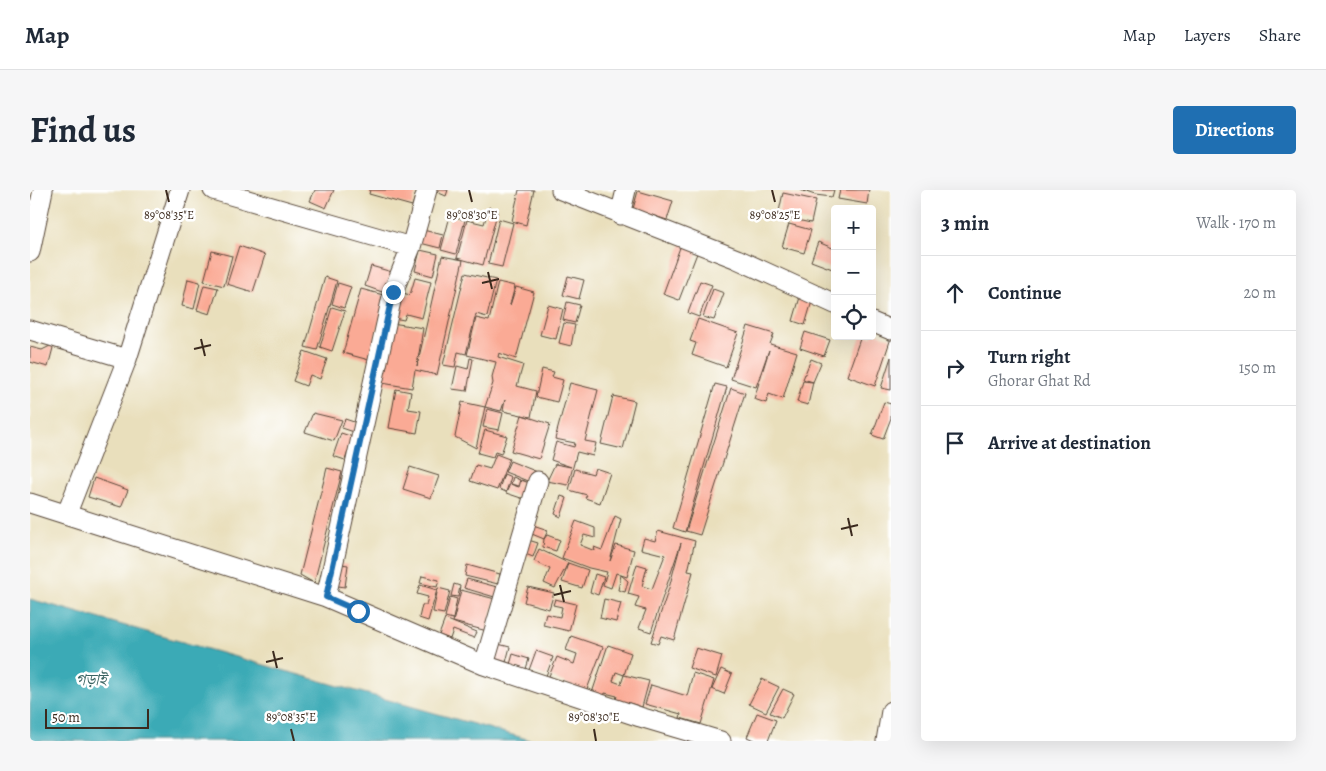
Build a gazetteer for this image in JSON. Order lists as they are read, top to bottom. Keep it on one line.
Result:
{"water":["গড়াই"],"scale_bar":"50 m","page":{"header":"Map","nav":["Map","Layers","Share"],"title":"Find us","buttons":"Directions","heading":["3 min","Walk · 170 m"],"map_buttons":["+","−"],"list":[["Continue","20 m"],["Turn right","Ghorar Ghat Rd","150 m"],"Arrive at destination"],"scale":"50 m"},"coordinates":["89°08'35\"E","89°08'30\"E","89°08'25\"E"]}
